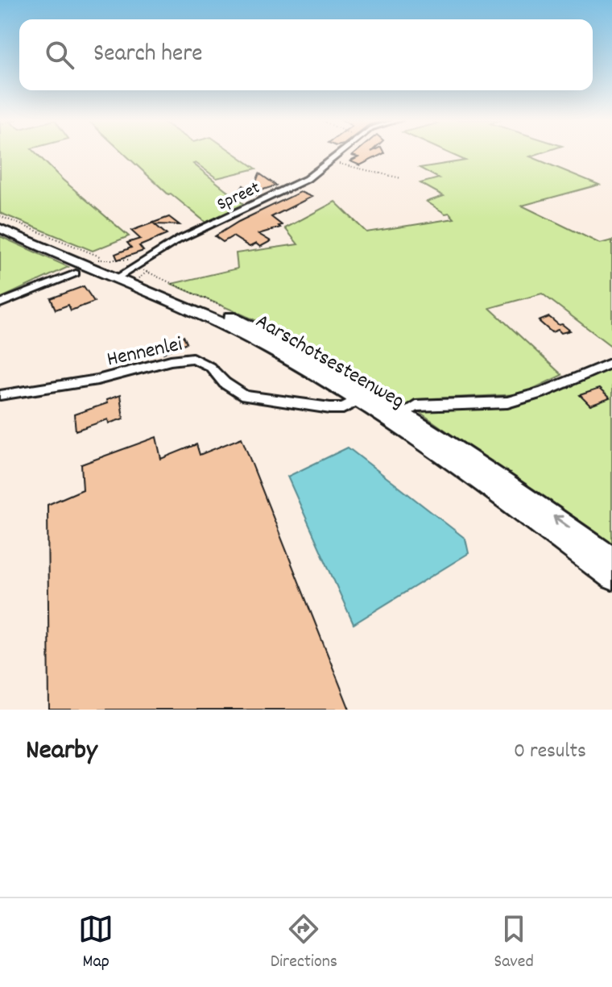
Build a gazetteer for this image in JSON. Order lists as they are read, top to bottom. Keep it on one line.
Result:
{"streets":{"main road":["Aarschotsesteenweg"],"street":["Spreet","Hennenlei"]},"crossings":[["Spreet","Aarschotsesteenweg"],["Hennenlei","Aarschotsesteenweg"]],"page":{"search":"Search here","heading":["Nearby","0 results"],"nav":["Map","Directions","Saved"]}}
